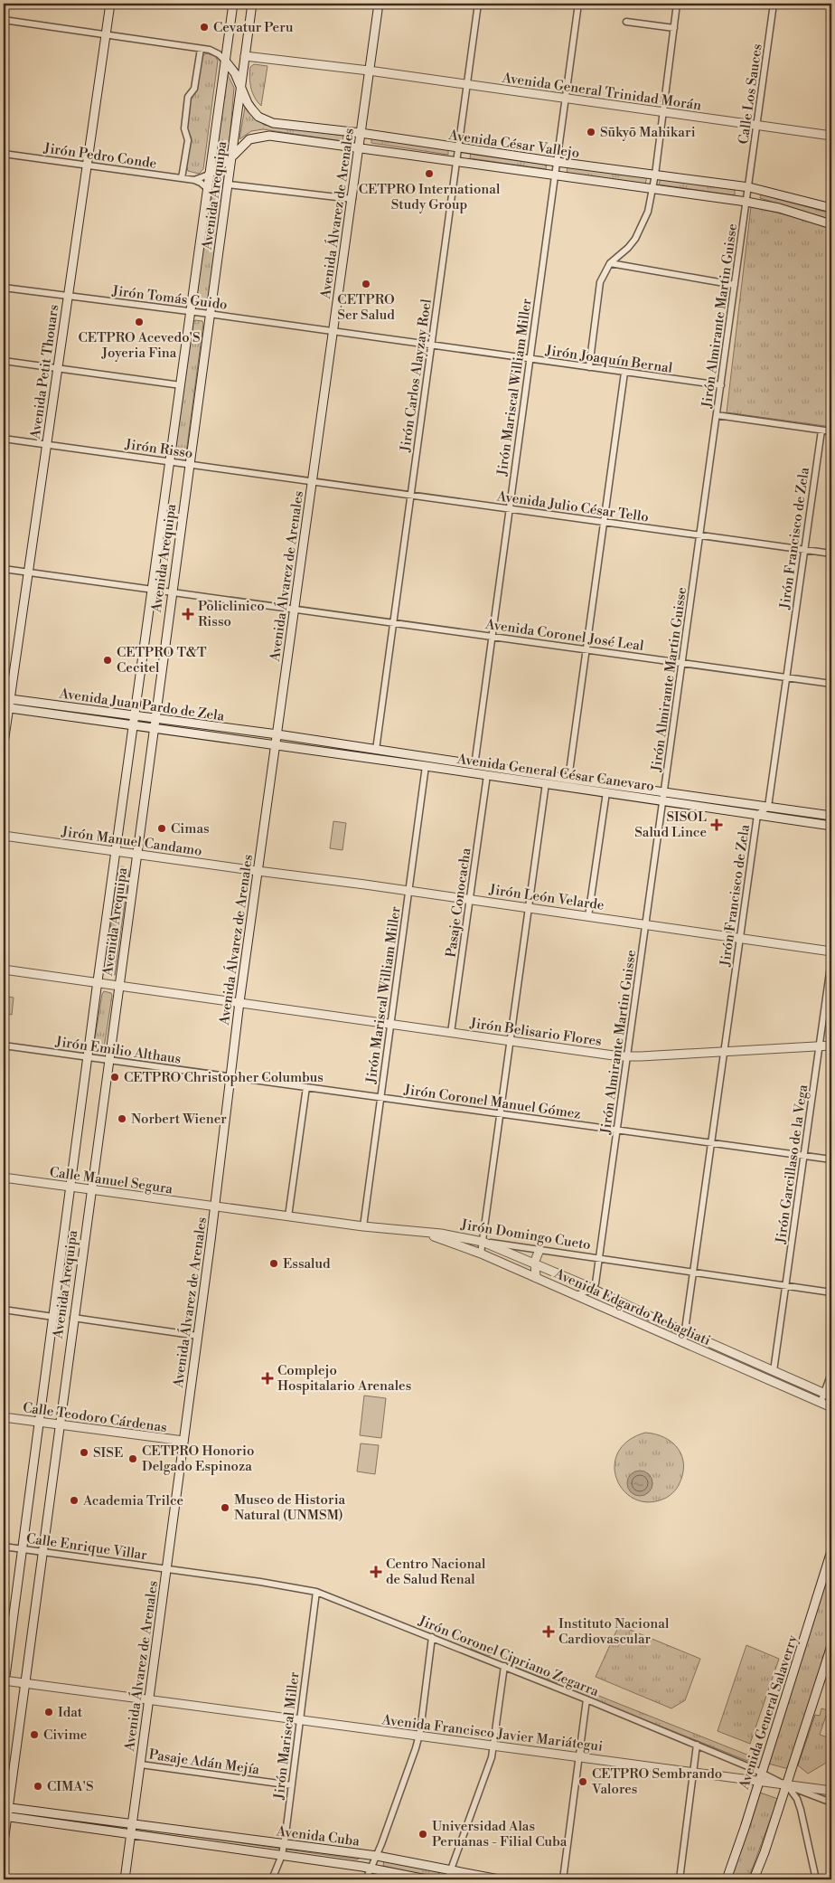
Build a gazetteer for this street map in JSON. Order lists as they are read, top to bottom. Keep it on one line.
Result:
{"streets":{"main road":["Avenida General Trinidad Morán","Avenida César Vallejo","Avenida Arequipa","Avenida Álvarez de Arenales","Avenida Petit Thouars","Avenida Juan Pardo de Zela","Avenida General César Canevaro","Jirón Manuel Candamo","Jirón León Velarde","Jirón Belisario Flores","Calle Manuel Segura","Jirón Domingo Cueto","Avenida Edgardo Rebagliati","Calle Teodoro Cárdenas","Avenida General Salaverry","Avenida Francisco Javier Mariátegui","Avenida Cuba"],"street":["Calle Los Sauces","Jirón Pedro Conde","Jirón Tomás Guido","Jirón Almirante Martin Guisse","Jirón Joaquín Bernal","Jirón Carlos Alayzay Roel","Jirón Mariscal William Miller","Jirón Risso","Avenida Julio César Tello","Jirón Francisco de Zela","Avenida Coronel José Leal","Pasaje Conocacha","Jirón Emilio Althaus","Jirón Coronel Manuel Gómez","Jirón Garcillaso de la Vega","Calle Enrique Villar","Jirón Coronel Cipriano Zegarra","Jirón Mariscal Miller","Pasaje Adán Mejía"]},"crossings":[["Avenida General Trinidad Morán","Calle Los Sauces"],["Avenida General Trinidad Morán","Avenida Arequipa"],["Avenida General Trinidad Morán","Avenida Álvarez de Arenales"],["Avenida General Trinidad Morán","Jirón Carlos Alayzay Roel"],["Avenida General Trinidad Morán","Jirón Mariscal William Miller"],["Calle Los Sauces","Avenida César Vallejo"],["Calle Los Sauces","Jirón Almirante Martin Guisse"],["Avenida César Vallejo","Jirón Pedro Conde"],["Avenida César Vallejo","Avenida Arequipa"],["Avenida César Vallejo","Avenida Álvarez de Arenales"],["Avenida César Vallejo","Jirón Almirante Martin Guisse"],["Avenida César Vallejo","Jirón Carlos Alayzay Roel"],["Avenida César Vallejo","Jirón Mariscal William Miller"],["Jirón Pedro Conde","Avenida Arequipa"],["Jirón Pedro Conde","Avenida Petit Thouars"],["Avenida Arequipa","Jirón Tomás Guido"],["Avenida Arequipa","Jirón Risso"],["Avenida Arequipa","Avenida Coronel José Leal"],["Avenida Arequipa","Avenida Juan Pardo de Zela"],["Avenida Arequipa","Jirón Manuel Candamo"],["Avenida Arequipa","Jirón Belisario Flores"],["Avenida Arequipa","Jirón Emilio Althaus"],["Avenida Arequipa","Calle Manuel Segura"],["Avenida Arequipa","Calle Teodoro Cárdenas"],["Avenida Arequipa","Calle Enrique Villar"],["Avenida Arequipa","Avenida Francisco Javier Mariátegui"],["Avenida Arequipa","Avenida Cuba"],["Avenida Álvarez de Arenales","Jirón Tomás Guido"],["Avenida Álvarez de Arenales","Jirón Joaquín Bernal"],["Avenida Álvarez de Arenales","Jirón Risso"],["Avenida Álvarez de Arenales","Avenida Julio César Tello"],["Avenida Álvarez de Arenales","Avenida Coronel José Leal"],["Avenida Álvarez de Arenales","Avenida Juan Pardo de Zela"],["Avenida Álvarez de Arenales","Avenida General César Canevaro"],["Avenida Álvarez de Arenales","Jirón Manuel Candamo"],["Avenida Álvarez de Arenales","Jirón León Velarde"],["Avenida Álvarez de Arenales","Jirón Belisario Flores"],["Avenida Álvarez de Arenales","Jirón Emilio Althaus"],["Avenida Álvarez de Arenales","Jirón Coronel Manuel Gómez"],["Avenida Álvarez de Arenales","Calle Manuel Segura"],["Avenida Álvarez de Arenales","Jirón Domingo Cueto"],["Avenida Álvarez de Arenales","Calle Teodoro Cárdenas"],["Avenida Álvarez de Arenales","Calle Enrique Villar"],["Avenida Álvarez de Arenales","Jirón Coronel Cipriano Zegarra"],["Avenida Álvarez de Arenales","Avenida Francisco Javier Mariátegui"],["Avenida Álvarez de Arenales","Pasaje Adán Mejía"],["Avenida Álvarez de Arenales","Avenida Cuba"],["Jirón Tomás Guido","Jirón Joaquín Bernal"],["Jirón Tomás Guido","Avenida Petit Thouars"],["Jirón Almirante Martin Guisse","Jirón Joaquín Bernal"],["Jirón Almirante Martin Guisse","Avenida Julio César Tello"],["Jirón Almirante Martin Guisse","Avenida Coronel José Leal"],["Jirón Almirante Martin Guisse","Avenida General César Canevaro"],["Jirón Almirante Martin Guisse","Jirón León Velarde"],["Jirón Almirante Martin Guisse","Jirón Belisario Flores"],["Jirón Almirante Martin Guisse","Jirón Coronel Manuel Gómez"],["Jirón Almirante Martin Guisse","Jirón Domingo Cueto"],["Jirón Almirante Martin Guisse","Avenida Edgardo Rebagliati"],["Jirón Joaquín Bernal","Jirón Carlos Alayzay Roel"],["Jirón Joaquín Bernal","Jirón Mariscal William Miller"],["Avenida Petit Thouars","Jirón Risso"],["Avenida Petit Thouars","Avenida Coronel José Leal"],["Avenida Petit Thouars","Avenida Juan Pardo de Zela"],["Jirón Carlos Alayzay Roel","Avenida Julio César Tello"],["Jirón Carlos Alayzay Roel","Avenida Coronel José Leal"],["Jirón Carlos Alayzay Roel","Avenida General César Canevaro"],["Jirón Mariscal William Miller","Avenida Julio César Tello"],["Jirón Mariscal William Miller","Avenida Coronel José Leal"],["Jirón Mariscal William Miller","Avenida General César Canevaro"],["Jirón Mariscal William Miller","Jirón León Velarde"],["Jirón Mariscal William Miller","Jirón Belisario Flores"],["Jirón Mariscal William Miller","Jirón Coronel Manuel Gómez"],["Jirón Mariscal William Miller","Jirón Domingo Cueto"],["Jirón Risso","Avenida Julio César Tello"],["Avenida Julio César Tello","Jirón Francisco de Zela"],["Jirón Francisco de Zela","Avenida Coronel José Leal"],["Jirón Francisco de Zela","Avenida General César Canevaro"],["Jirón Francisco de Zela","Jirón León Velarde"],["Jirón Francisco de Zela","Jirón Belisario Flores"],["Jirón Francisco de Zela","Jirón Coronel Manuel Gómez"],["Jirón Francisco de Zela","Jirón Domingo Cueto"],["Jirón Francisco de Zela","Avenida Edgardo Rebagliati"],["Avenida Juan Pardo de Zela","Avenida General César Canevaro"],["Avenida General César Canevaro","Pasaje Conocacha"],["Jirón Manuel Candamo","Jirón León Velarde"],["Jirón León Velarde","Pasaje Conocacha"],["Pasaje Conocacha","Jirón Belisario Flores"],["Jirón Belisario Flores","Jirón Garcillaso de la Vega"],["Jirón Emilio Althaus","Jirón Coronel Manuel Gómez"],["Jirón Coronel Manuel Gómez","Jirón Garcillaso de la Vega"],["Jirón Garcillaso de la Vega","Jirón Domingo Cueto"],["Jirón Garcillaso de la Vega","Avenida Edgardo Rebagliati"],["Calle Manuel Segura","Jirón Domingo Cueto"],["Jirón Domingo Cueto","Avenida Edgardo Rebagliati"],["Calle Enrique Villar","Jirón Coronel Cipriano Zegarra"],["Jirón Coronel Cipriano Zegarra","Avenida General Salaverry"],["Jirón Coronel Cipriano Zegarra","Avenida Francisco Javier Mariátegui"],["Jirón Coronel Cipriano Zegarra","Jirón Mariscal Miller"],["Avenida General Salaverry","Avenida Francisco Javier Mariátegui"],["Avenida Francisco Javier Mariátegui","Jirón Mariscal Miller"],["Jirón Mariscal Miller","Pasaje Adán Mejía"],["Jirón Mariscal Miller","Avenida Cuba"]],"places":{"other":["Cevatur Peru","Sūkyō Mahikari","CETPRO International Study Group","CETPRO Ser Salud","CETPRO Acevedo'S Joyeria Fina","CETPRO T&T Cecitel","Cimas","CETPRO Christopher Columbus","Norbert Wiener","Essalud","SISE","CETPRO Honorio Delgado Espinoza","Academia Trilce","Museo de Historia Natural (UNMSM)","Idat","Civime","CETPRO Sembrando Valores","CIMA'S","Universidad Alas Peruanas - Filial Cuba"],"health":["Policlinico Risso","SISOL Salud Lince","Complejo Hospitalario Arenales","Centro Nacional de Salud Renal","Instituto Nacional Cardiovascular"]}}
